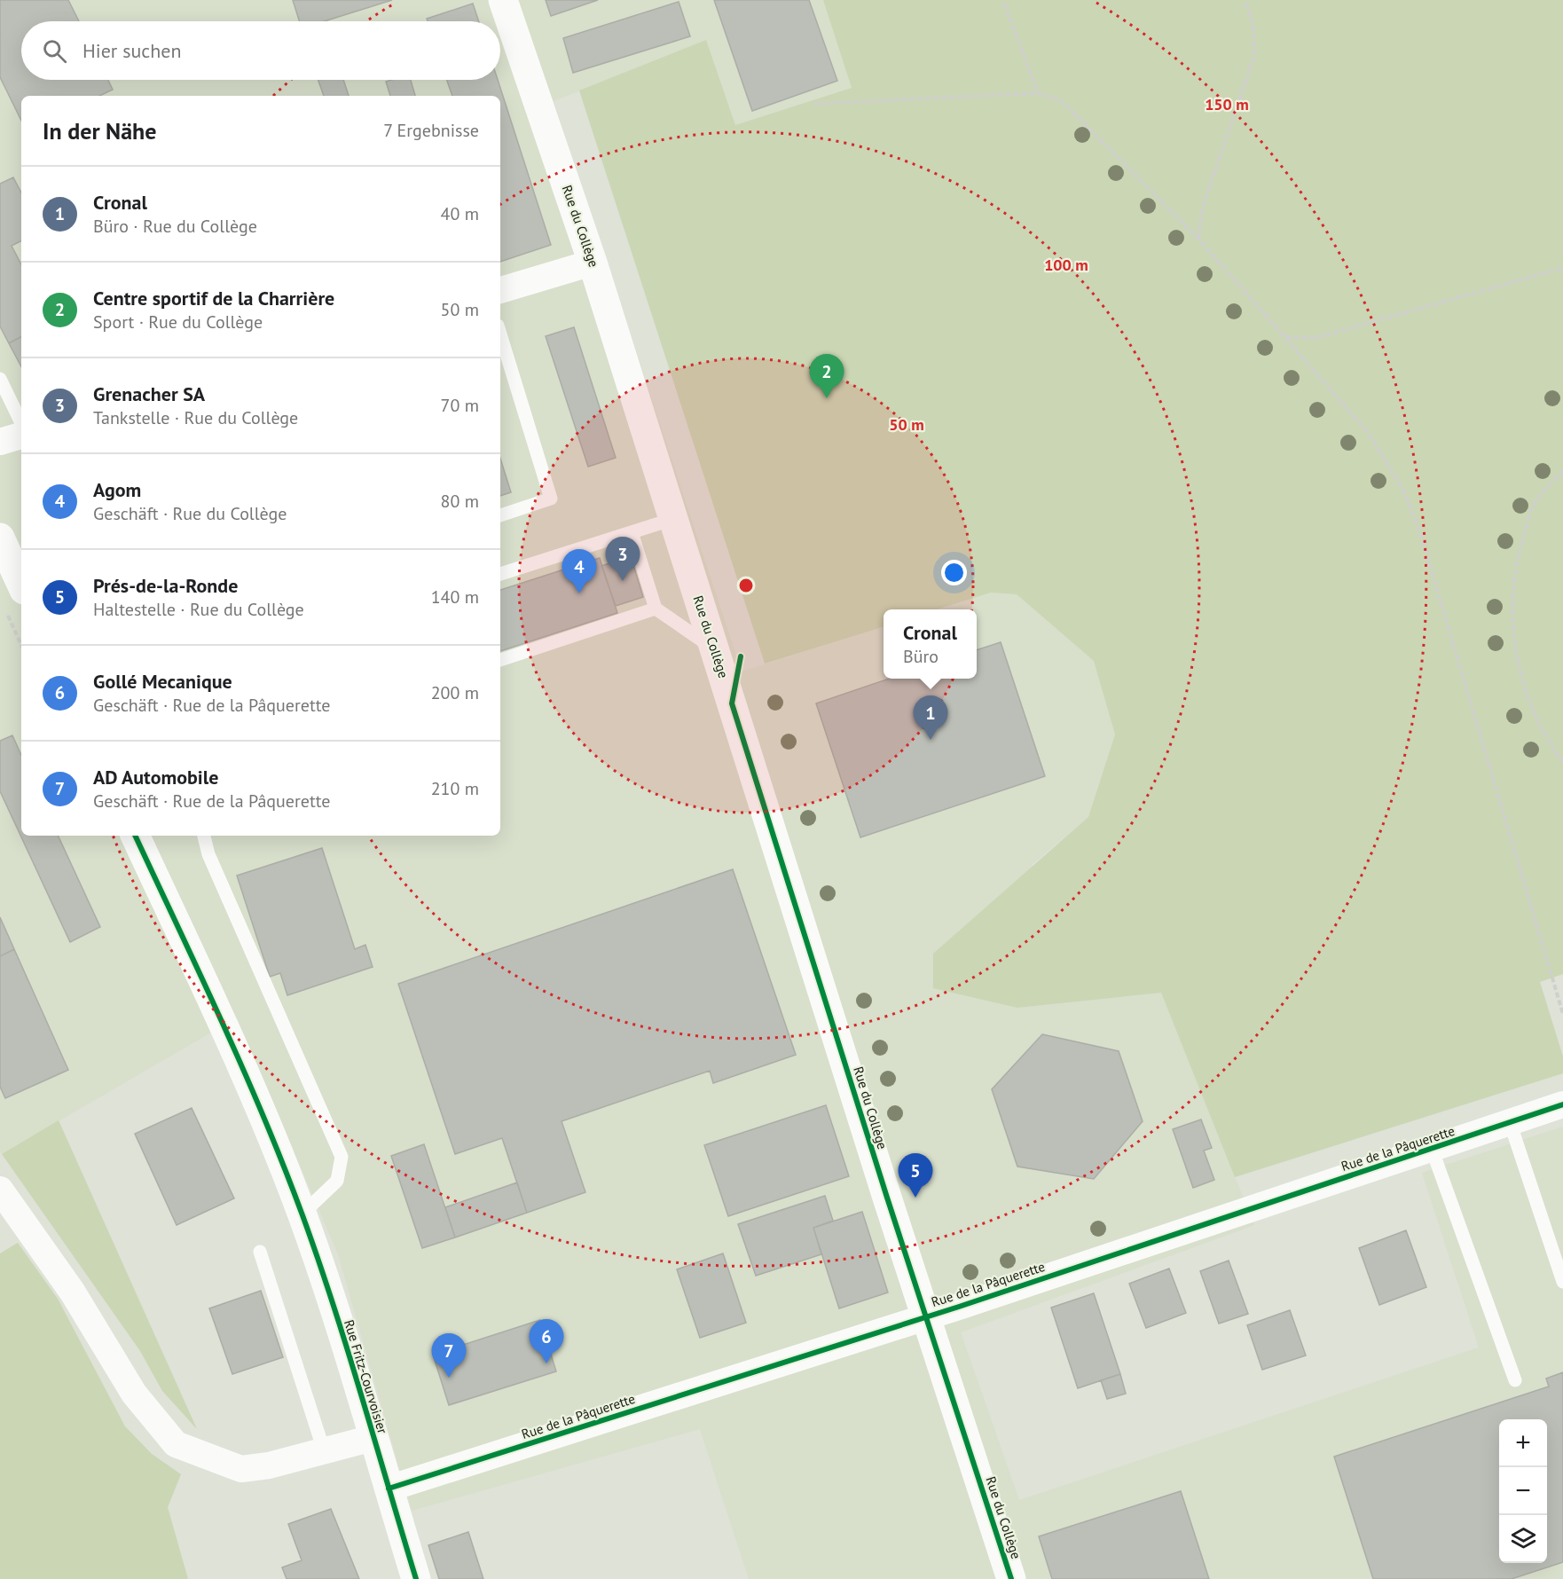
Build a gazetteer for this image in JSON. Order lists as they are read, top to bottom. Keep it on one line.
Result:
{"streets":{"main road":["Rue du Collège","Rue Fritz-Courvoisier"],"street":["Rue de la Pâquerette"]},"crossings":[["Rue du Collège","Rue de la Pâquerette"],["Rue de la Pâquerette","Rue Fritz-Courvoisier"]],"page":{"search":"Hier suchen","heading":["In der Nähe","7 Ergebnisse"],"list":[{"mark":"1","name":"Cronal","note":"Büro · Rue du Collège","value":"40 m"},{"mark":"2","name":"Centre sportif de la Charrière","note":"Sport · Rue du Collège","value":"50 m"},{"mark":"3","name":"Grenacher SA","note":"Tankstelle · Rue du Collège","value":"70 m"},{"mark":"4","name":"Agom","note":"Geschäft · Rue du Collège","value":"80 m"},{"mark":"5","name":"Prés-de-la-Ronde","note":"Haltestelle · Rue du Collège","value":"140 m"},{"mark":"6","name":"Gollé Mecanique","note":"Geschäft · Rue de la Pâquerette","value":"200 m"},{"mark":"7","name":"AD Automobile","note":"Geschäft · Rue de la Pâquerette","value":"210 m"}],"pins":["2","3","4","1","5","6","7"],"popup":["Cronal","Büro"],"map_buttons":["+","−"]},"rings":["150 m","100 m","50 m"]}
